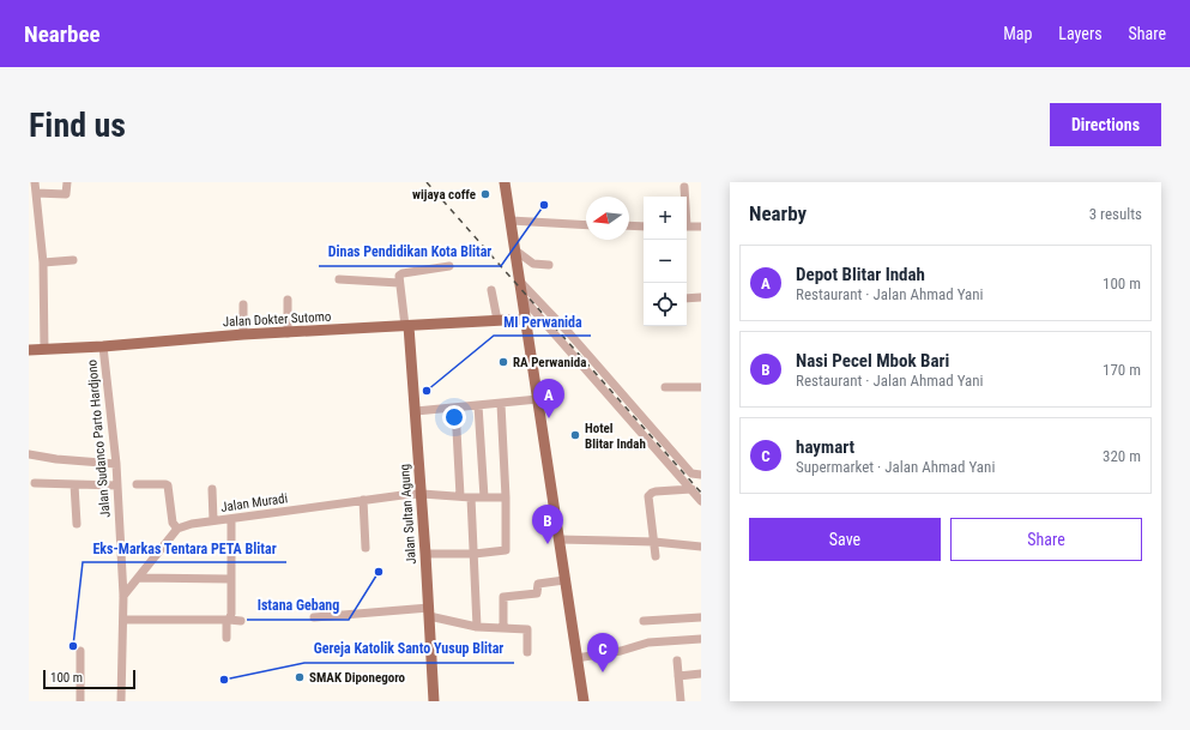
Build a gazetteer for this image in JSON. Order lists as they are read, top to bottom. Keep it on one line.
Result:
{"streets":{"main road":["Jalan Dokter Sutomo","Jalan Sultan Agung"],"street":["Jalan Sudanco Parto Hardjono","Jalan Muradi"]},"crossings":[["Jalan Dokter Sutomo","Jalan Sudanco Parto Hardjono"],["Jalan Dokter Sutomo","Jalan Sultan Agung"],["Jalan Muradi","Jalan Sultan Agung"]],"places":["wijaya coffe","Dinas Pendidikan Kota Blitar","RA Perwanida","MI Perwanida","Hotel Blitar Indah","Istana Gebang","Eks-Markas Tentara PETA Blitar","SMAK Diponegoro","Gereja Katolik Santo Yusup Blitar"],"scale_bar":"100 m","north":"left","page":{"header":"Nearbee","nav":["Map","Layers","Share"],"buttons":["Directions",["Save","Share"]],"title":"Find us","heading":["Nearby","3 results"],"map_buttons":["+","−"],"list":[{"mark":"A","name":"Depot Blitar Indah","note":"Restaurant · Jalan Ahmad Yani","value":"100 m"},{"mark":"B","name":"Nasi Pecel Mbok Bari","note":"Restaurant · Jalan Ahmad Yani","value":"170 m"},{"mark":"C","name":"haymart","note":"Supermarket · Jalan Ahmad Yani","value":"320 m"}],"pins":["A","B","C"],"scale":"100 m"}}
